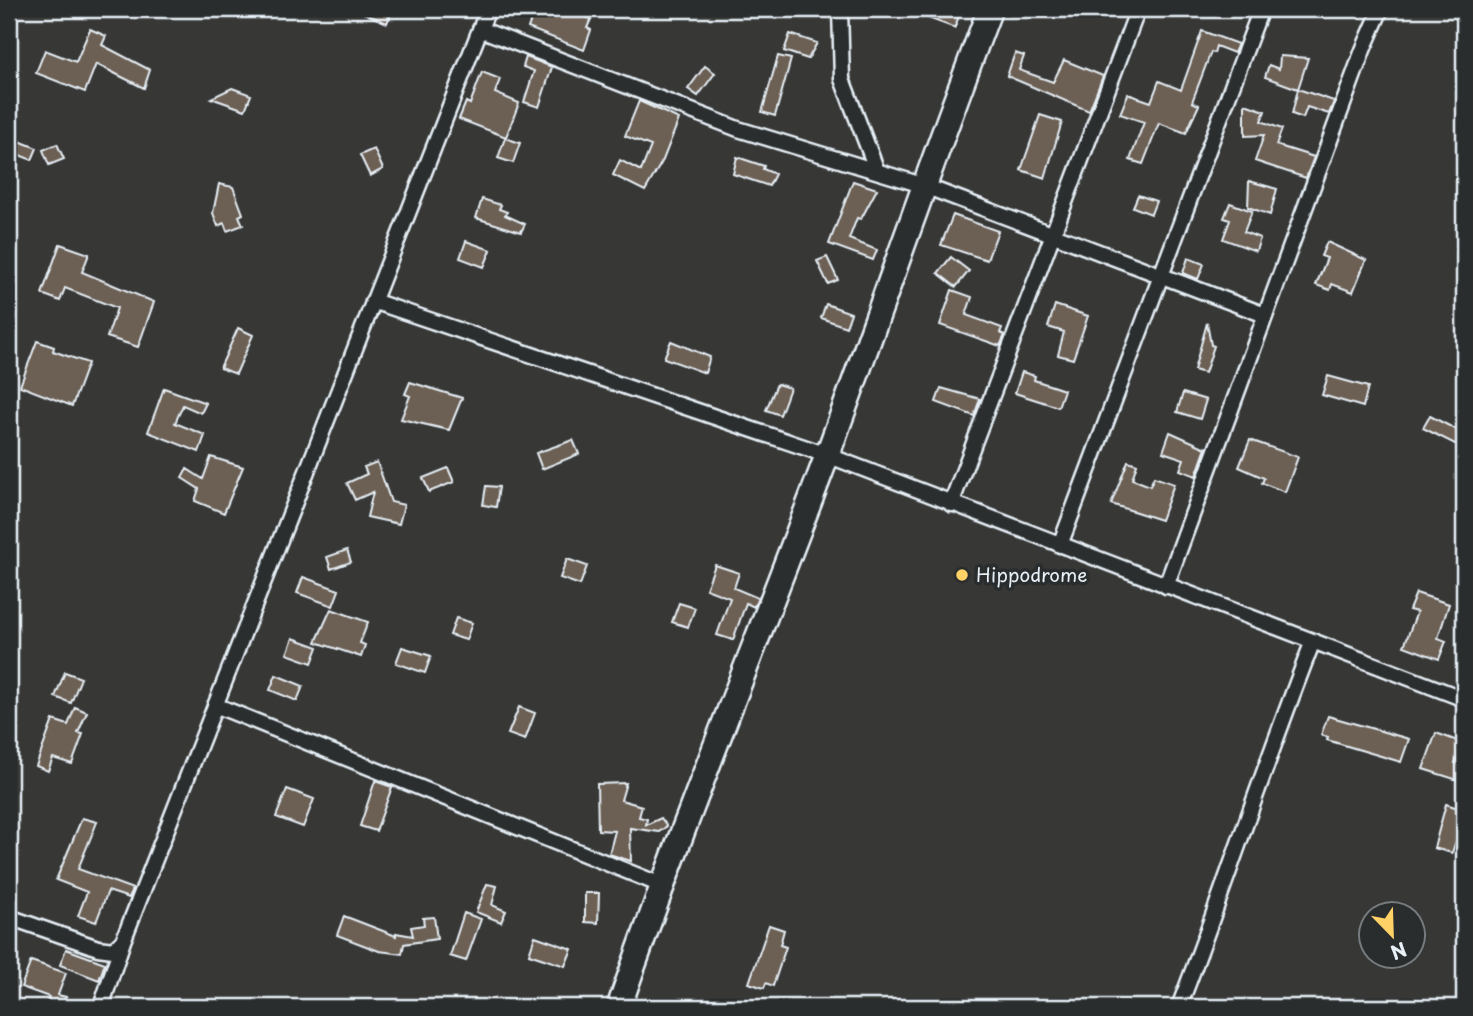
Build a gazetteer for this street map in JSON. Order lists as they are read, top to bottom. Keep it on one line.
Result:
{"places":["Hippodrome"],"north":"bottom right"}
